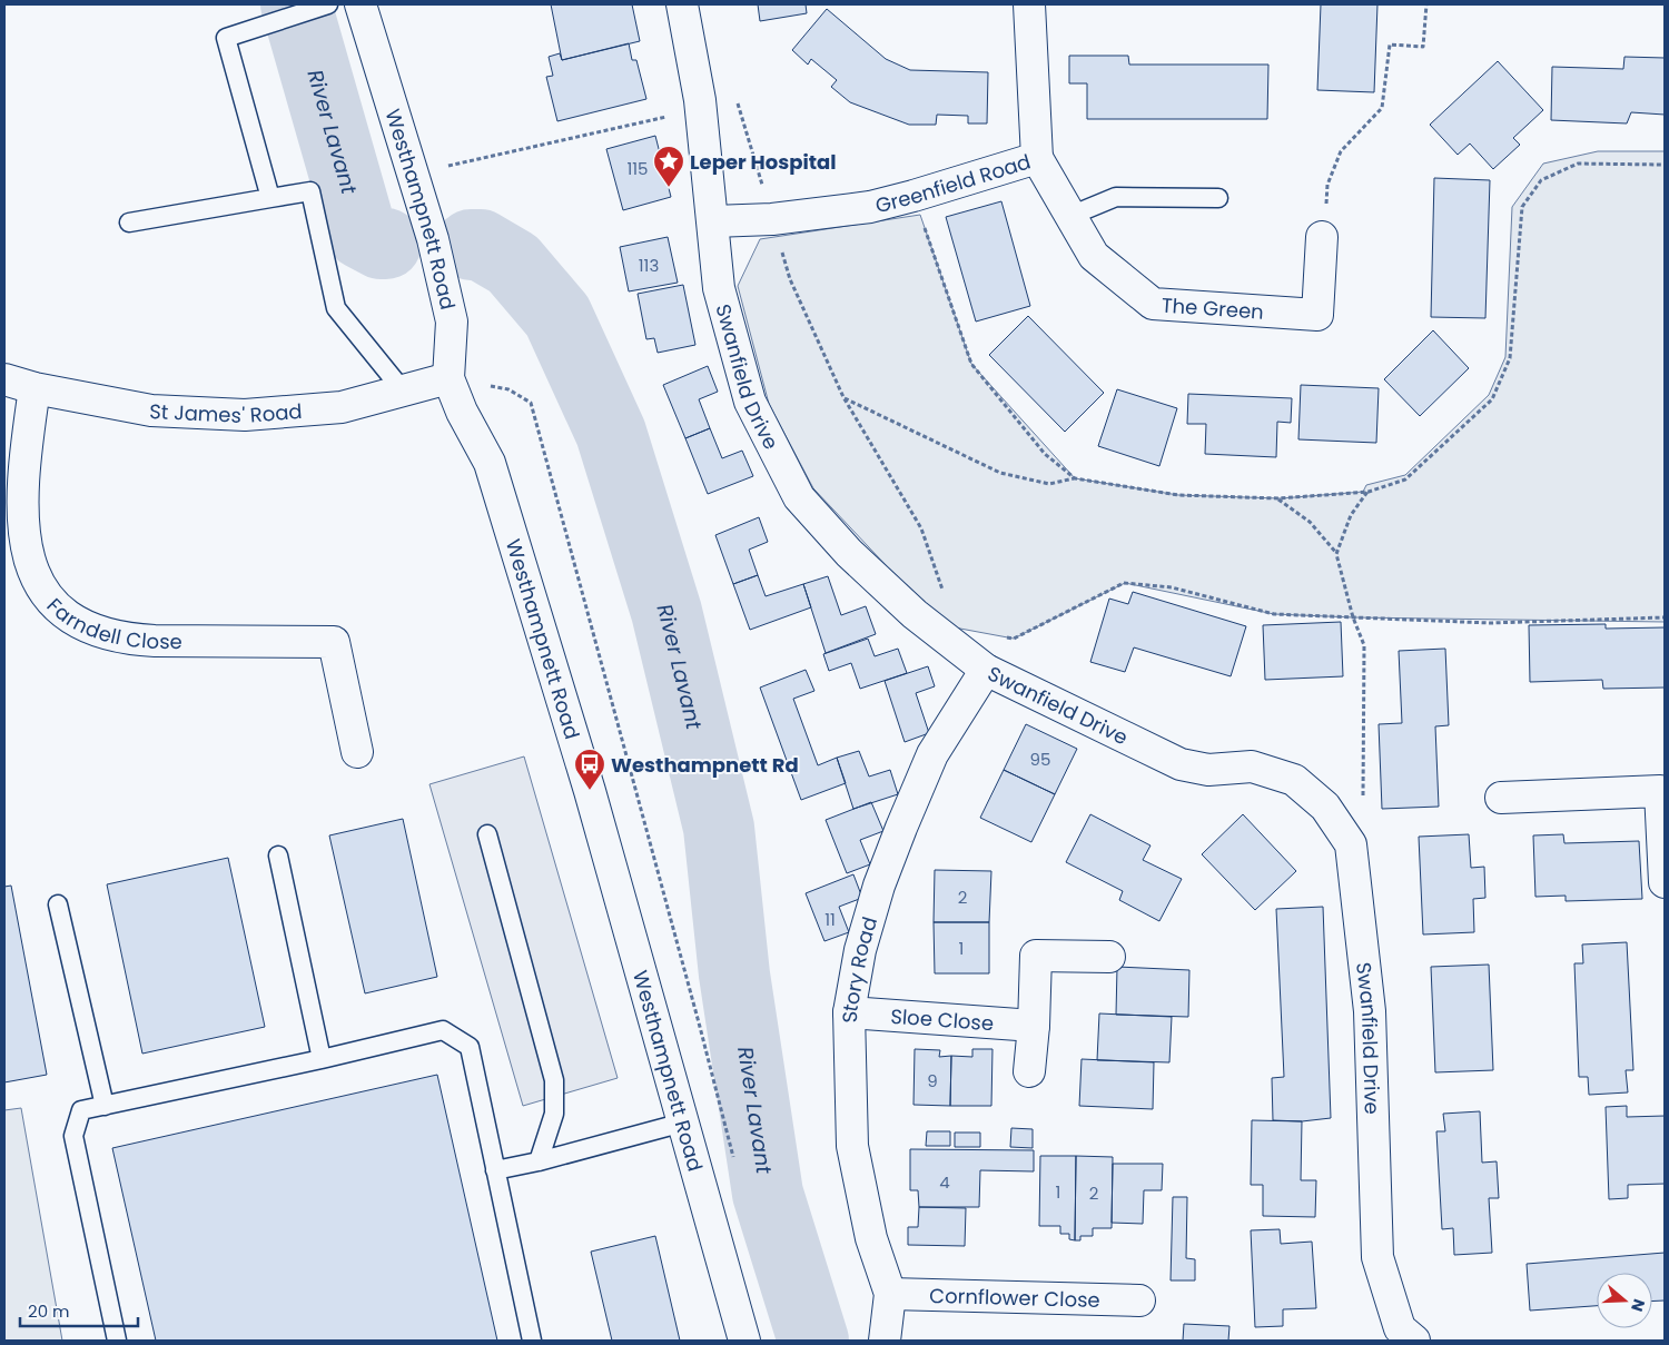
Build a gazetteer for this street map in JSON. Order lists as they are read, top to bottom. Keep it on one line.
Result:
{"streets":{"street":["Greenfield Road","Westhampnett Road","The Green","Swanfield Drive","St James' Road","Farndell Close","Story Road","Sloe Close","Cornflower Close"]},"crossings":[["Greenfield Road","The Green"],["Greenfield Road","Swanfield Drive"],["Westhampnett Road","St James' Road"],["Swanfield Drive","Story Road"],["St James' Road","Farndell Close"],["Story Road","Sloe Close"],["Story Road","Cornflower Close"]],"water":["River Lavant"],"places":{"place":["Leper Hospital"],"bus stop":["Westhampnett Rd"]},"house_numbers":["115","113","95","2","11","1","9","4","1","2"],"scale_bar":"20 m","north":"right"}
